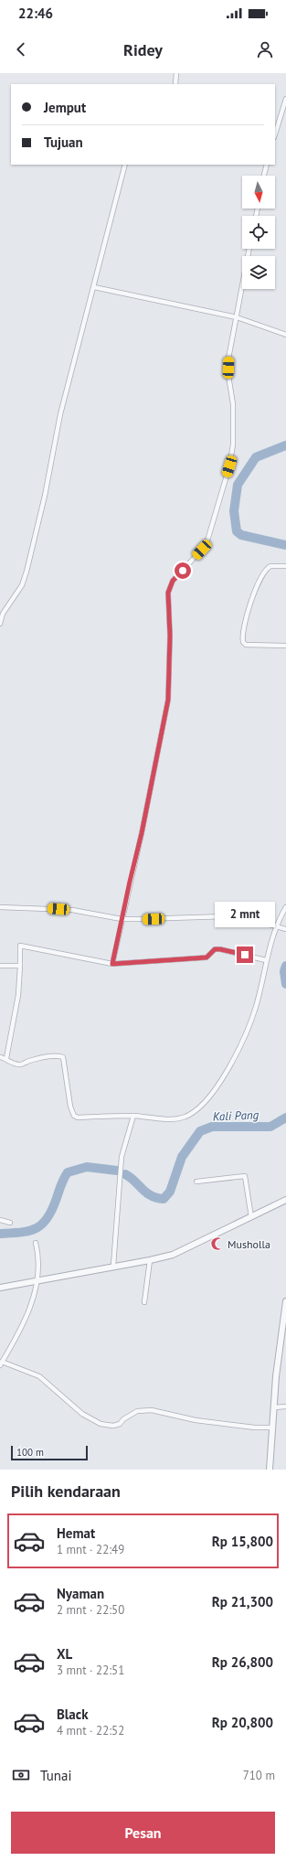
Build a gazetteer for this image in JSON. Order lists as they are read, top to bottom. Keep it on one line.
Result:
{"water":["Kali Pang"],"places":{"mosque":["Musholla"]},"scale_bar":"100 m","north":"bottom","page":{"status":"22:46","header":"Ridey","banner":["Jemput","Tujuan"],"bubble":"2 mnt","scale":"100 m","heading":"Pilih kendaraan","list":[{"name":"Hemat","note":"1 mnt · 22:49","value":"Rp 15,800"},{"name":"Nyaman","note":"2 mnt · 22:50","value":"Rp 21,300"},{"name":"XL","note":"3 mnt · 22:51","value":"Rp 26,800"},{"name":"Black","note":"4 mnt · 22:52","value":"Rp 20,800"}],"pay":["Tunai","710 m"],"buttons":"Pesan"}}
